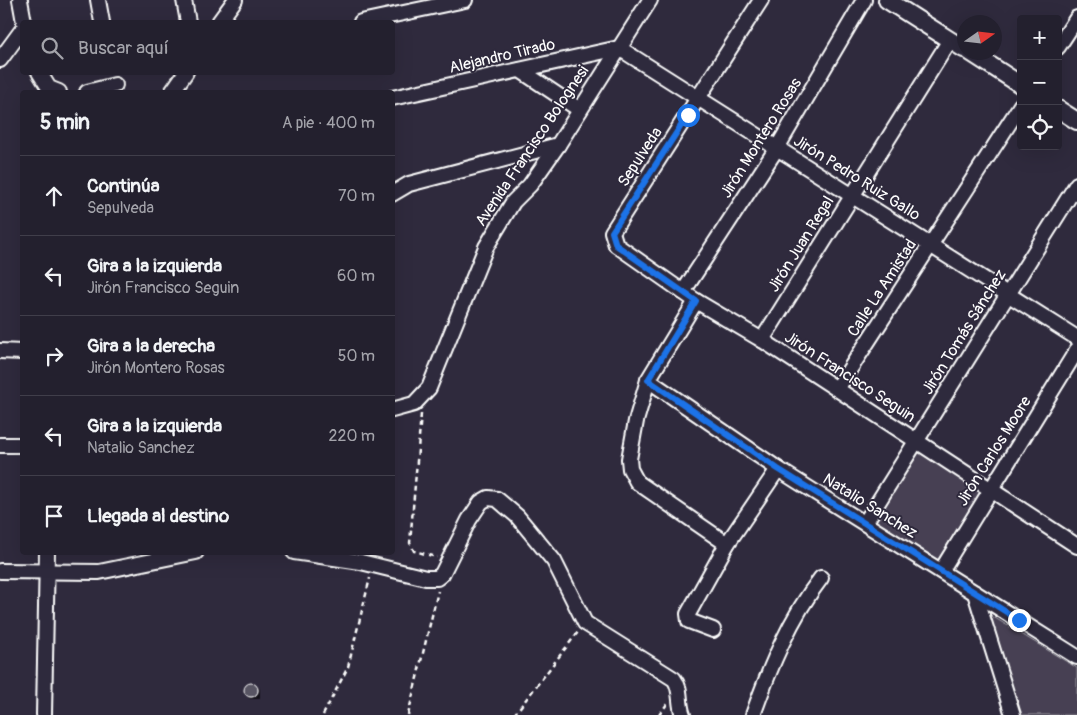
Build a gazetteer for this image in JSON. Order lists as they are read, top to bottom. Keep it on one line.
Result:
{"streets":{"street":["Alejandro Tirado","Jirón Montero Rosas","Avenida Francisco Bolognesi","Sepulveda","Jirón Pedro Ruiz Gallo","Jirón Juan Regal","Calle La Amistad","Jirón Tomás Sánchez","Jirón Francisco Seguin","Jirón Carlos Moore","Natalio Sanchez"]},"crossings":[["Alejandro Tirado","Avenida Francisco Bolognesi"],["Alejandro Tirado","Jirón Pedro Ruiz Gallo"],["Jirón Montero Rosas","Jirón Pedro Ruiz Gallo"],["Jirón Montero Rosas","Jirón Francisco Seguin"],["Avenida Francisco Bolognesi","Jirón Pedro Ruiz Gallo"],["Sepulveda","Jirón Pedro Ruiz Gallo"],["Sepulveda","Jirón Francisco Seguin"],["Jirón Pedro Ruiz Gallo","Jirón Juan Regal"],["Jirón Pedro Ruiz Gallo","Calle La Amistad"],["Jirón Pedro Ruiz Gallo","Jirón Tomás Sánchez"],["Jirón Juan Regal","Jirón Francisco Seguin"],["Calle La Amistad","Jirón Francisco Seguin"],["Jirón Tomás Sánchez","Jirón Francisco Seguin"],["Jirón Tomás Sánchez","Natalio Sanchez"],["Jirón Francisco Seguin","Jirón Carlos Moore"],["Jirón Carlos Moore","Natalio Sanchez"]],"north":"right","page":{"map_buttons":["+","−"],"search":"Buscar aquí","heading":["5 min","A pie · 400 m"],"list":[["Continúa","Sepulveda","70 m"],["Gira a la izquierda","Jirón Francisco Seguin","60 m"],["Gira a la derecha","Jirón Montero Rosas","50 m"],["Gira a la izquierda","Natalio Sanchez","220 m"],"Llegada al destino"]}}
